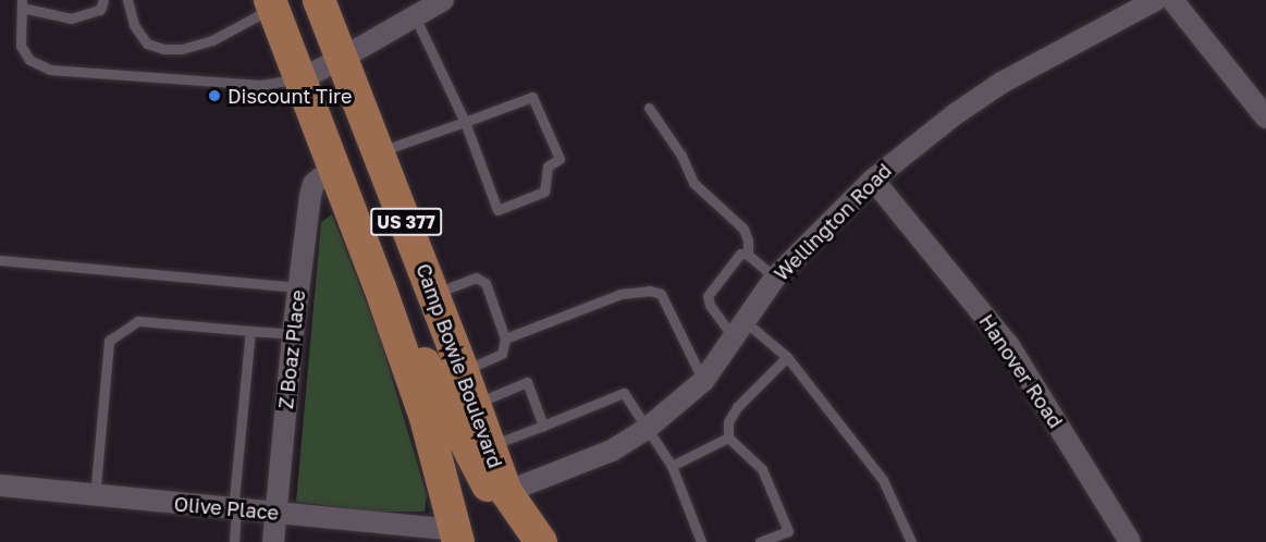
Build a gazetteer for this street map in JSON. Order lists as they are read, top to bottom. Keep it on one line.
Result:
{"streets":{"main road":["US 377","Camp Bowie Boulevard"],"street":["Wellington Road","Z Boaz Place","Hanover Road","Olive Place"]},"crossings":[["US 377","Z Boaz Place"],["US 377","Olive Place"],["Wellington Road","Camp Bowie Boulevard"],["Wellington Road","Hanover Road"],["Z Boaz Place","Olive Place"]],"places":["Discount Tire"]}
